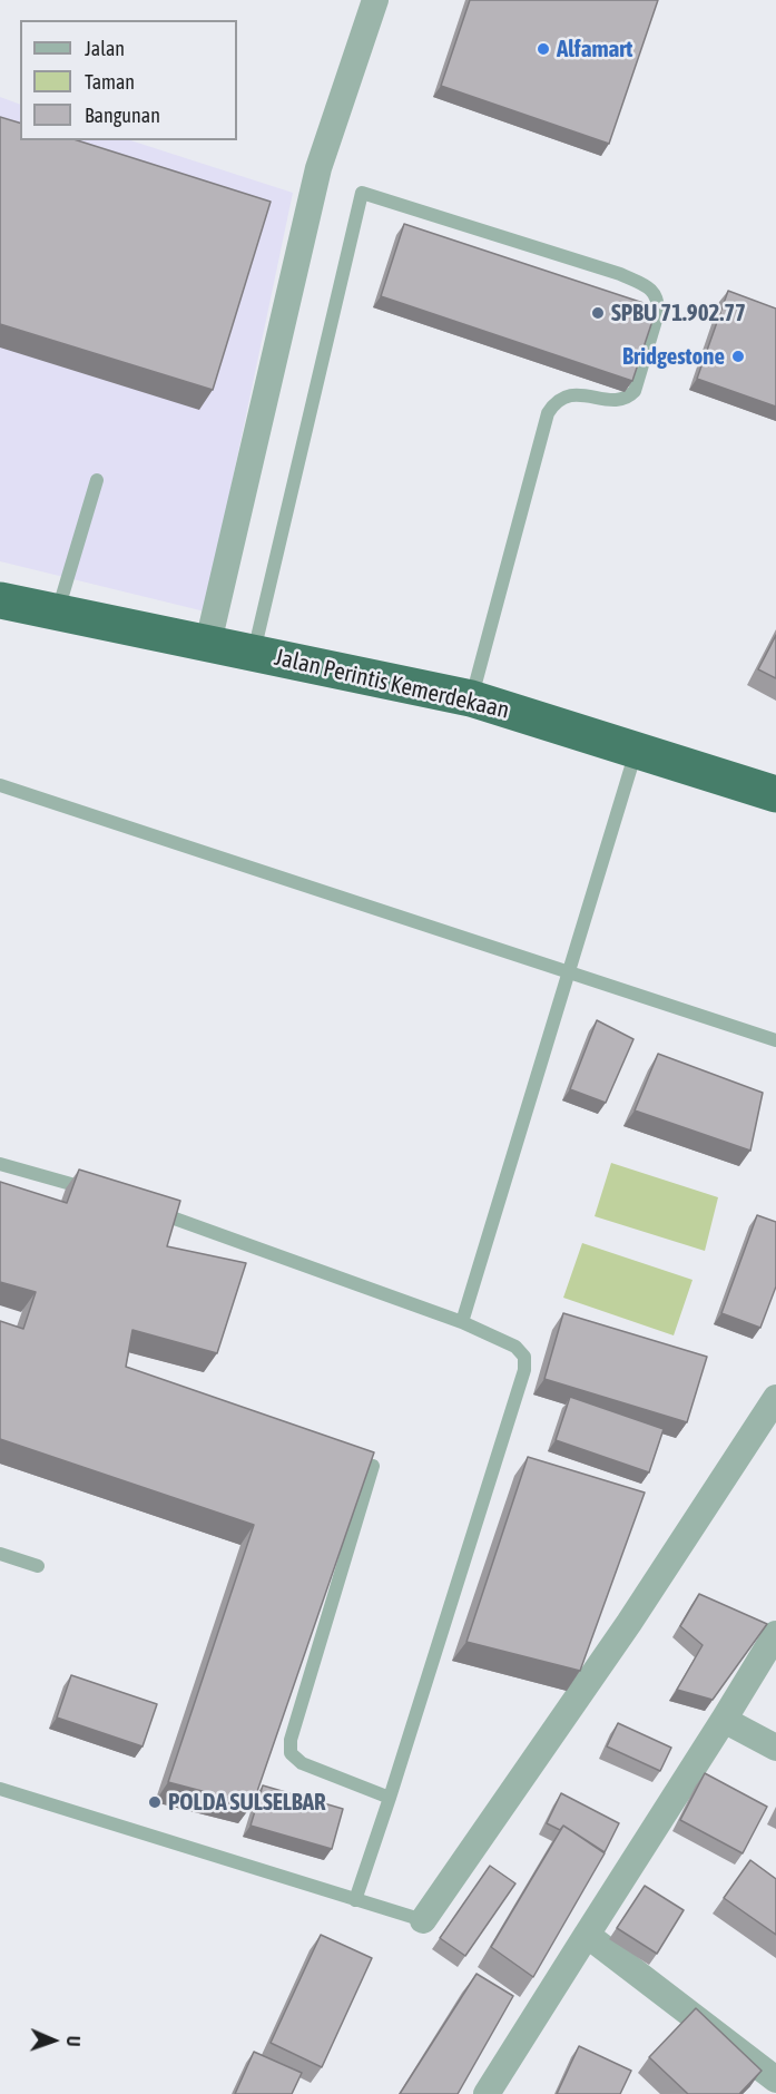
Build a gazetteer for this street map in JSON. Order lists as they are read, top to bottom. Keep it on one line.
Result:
{"streets":{"highway":["Jalan Perintis Kemerdekaan"]},"places":["Alfamart","SPBU 71.902.77","Bridgestone","POLDA SULSELBAR"],"legend":["Jalan","Taman","Bangunan"],"north":"right"}
